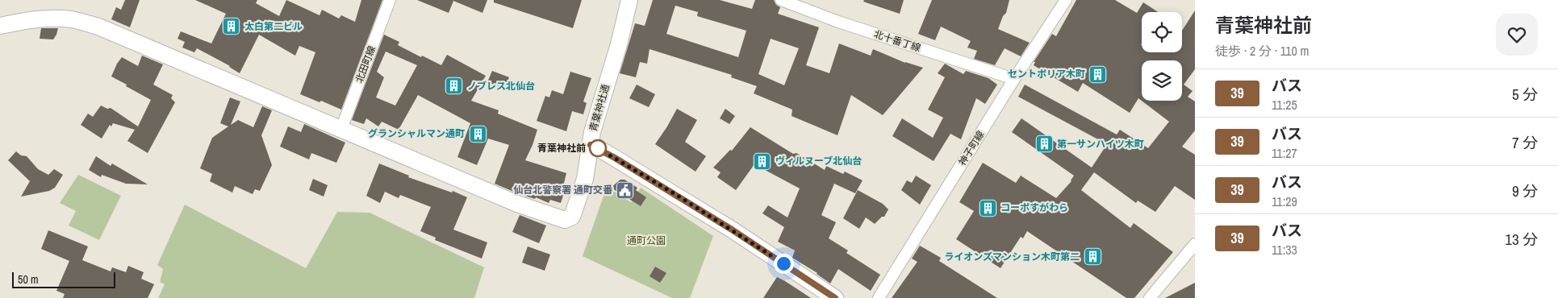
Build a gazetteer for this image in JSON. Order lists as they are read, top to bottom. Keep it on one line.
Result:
{"streets":{"street":["北十番丁線","北田町線","青葉神社通","神子町線"]},"crossings":[["北十番丁線","神子町線"],["北田町線","青葉神社通"]],"parks":["通町公園"],"places":{"building":["太白第二ビル","セントポリア木町","ノブレス北仙台","グランシャルマン通町","第一サンハイツ木町","ヴィルヌーブ北仙台","コーポすがわら","ライオンズマンション木町第二"],"other":["青葉神社前"],"public building":["仙台北警察署 通町交番"]},"lines":["bus line 39"],"scale_bar":"50 m","page":{"heading":["青葉神社前","徒歩 · 2 分 · 110 m"],"list":[{"mark":"39","name":"バス","note":"11:25","value":"5 分"},{"mark":"39","name":"バス","note":"11:27","value":"7 分"},{"mark":"39","name":"バス","note":"11:29","value":"9 分"},{"mark":"39","name":"バス","note":"11:33","value":"13 分"}],"scale":"50 m"}}
